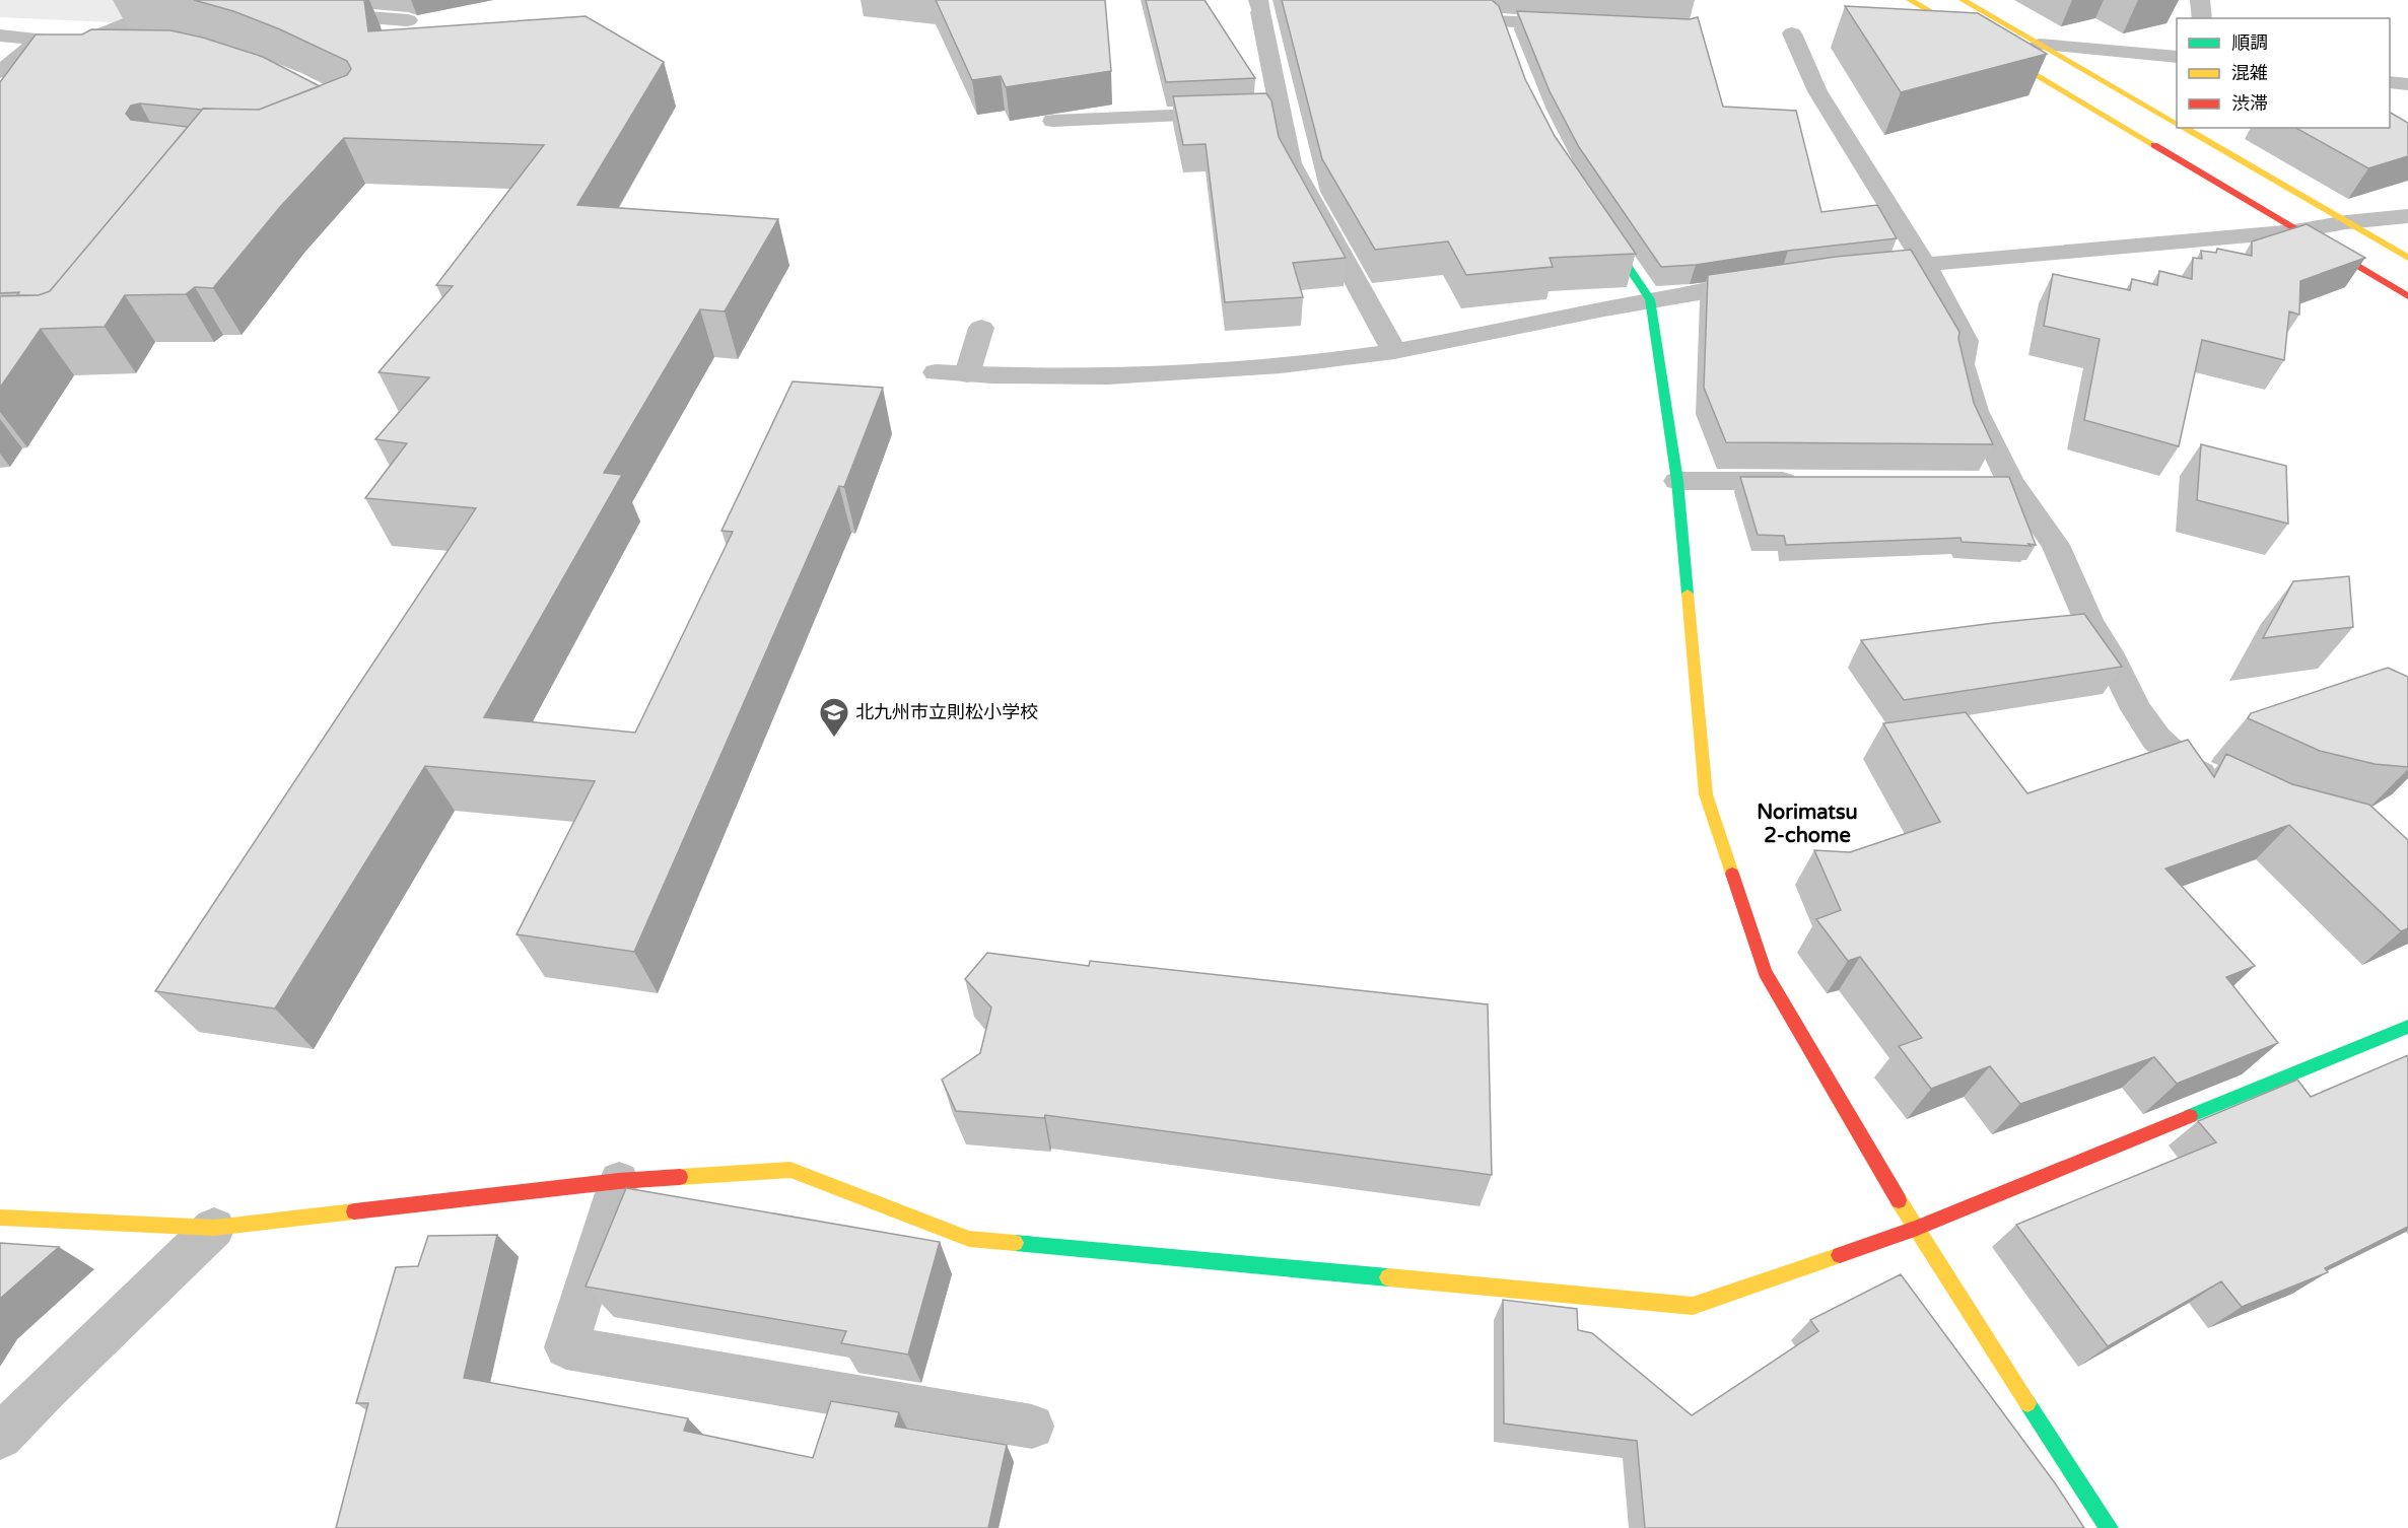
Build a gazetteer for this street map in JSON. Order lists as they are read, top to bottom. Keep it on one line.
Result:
{"districts":["Norimatsu 2-chome"],"places":{"school or university":["北九州市立則松小学校"]},"legend":["順調","混雑","渋滞"]}
